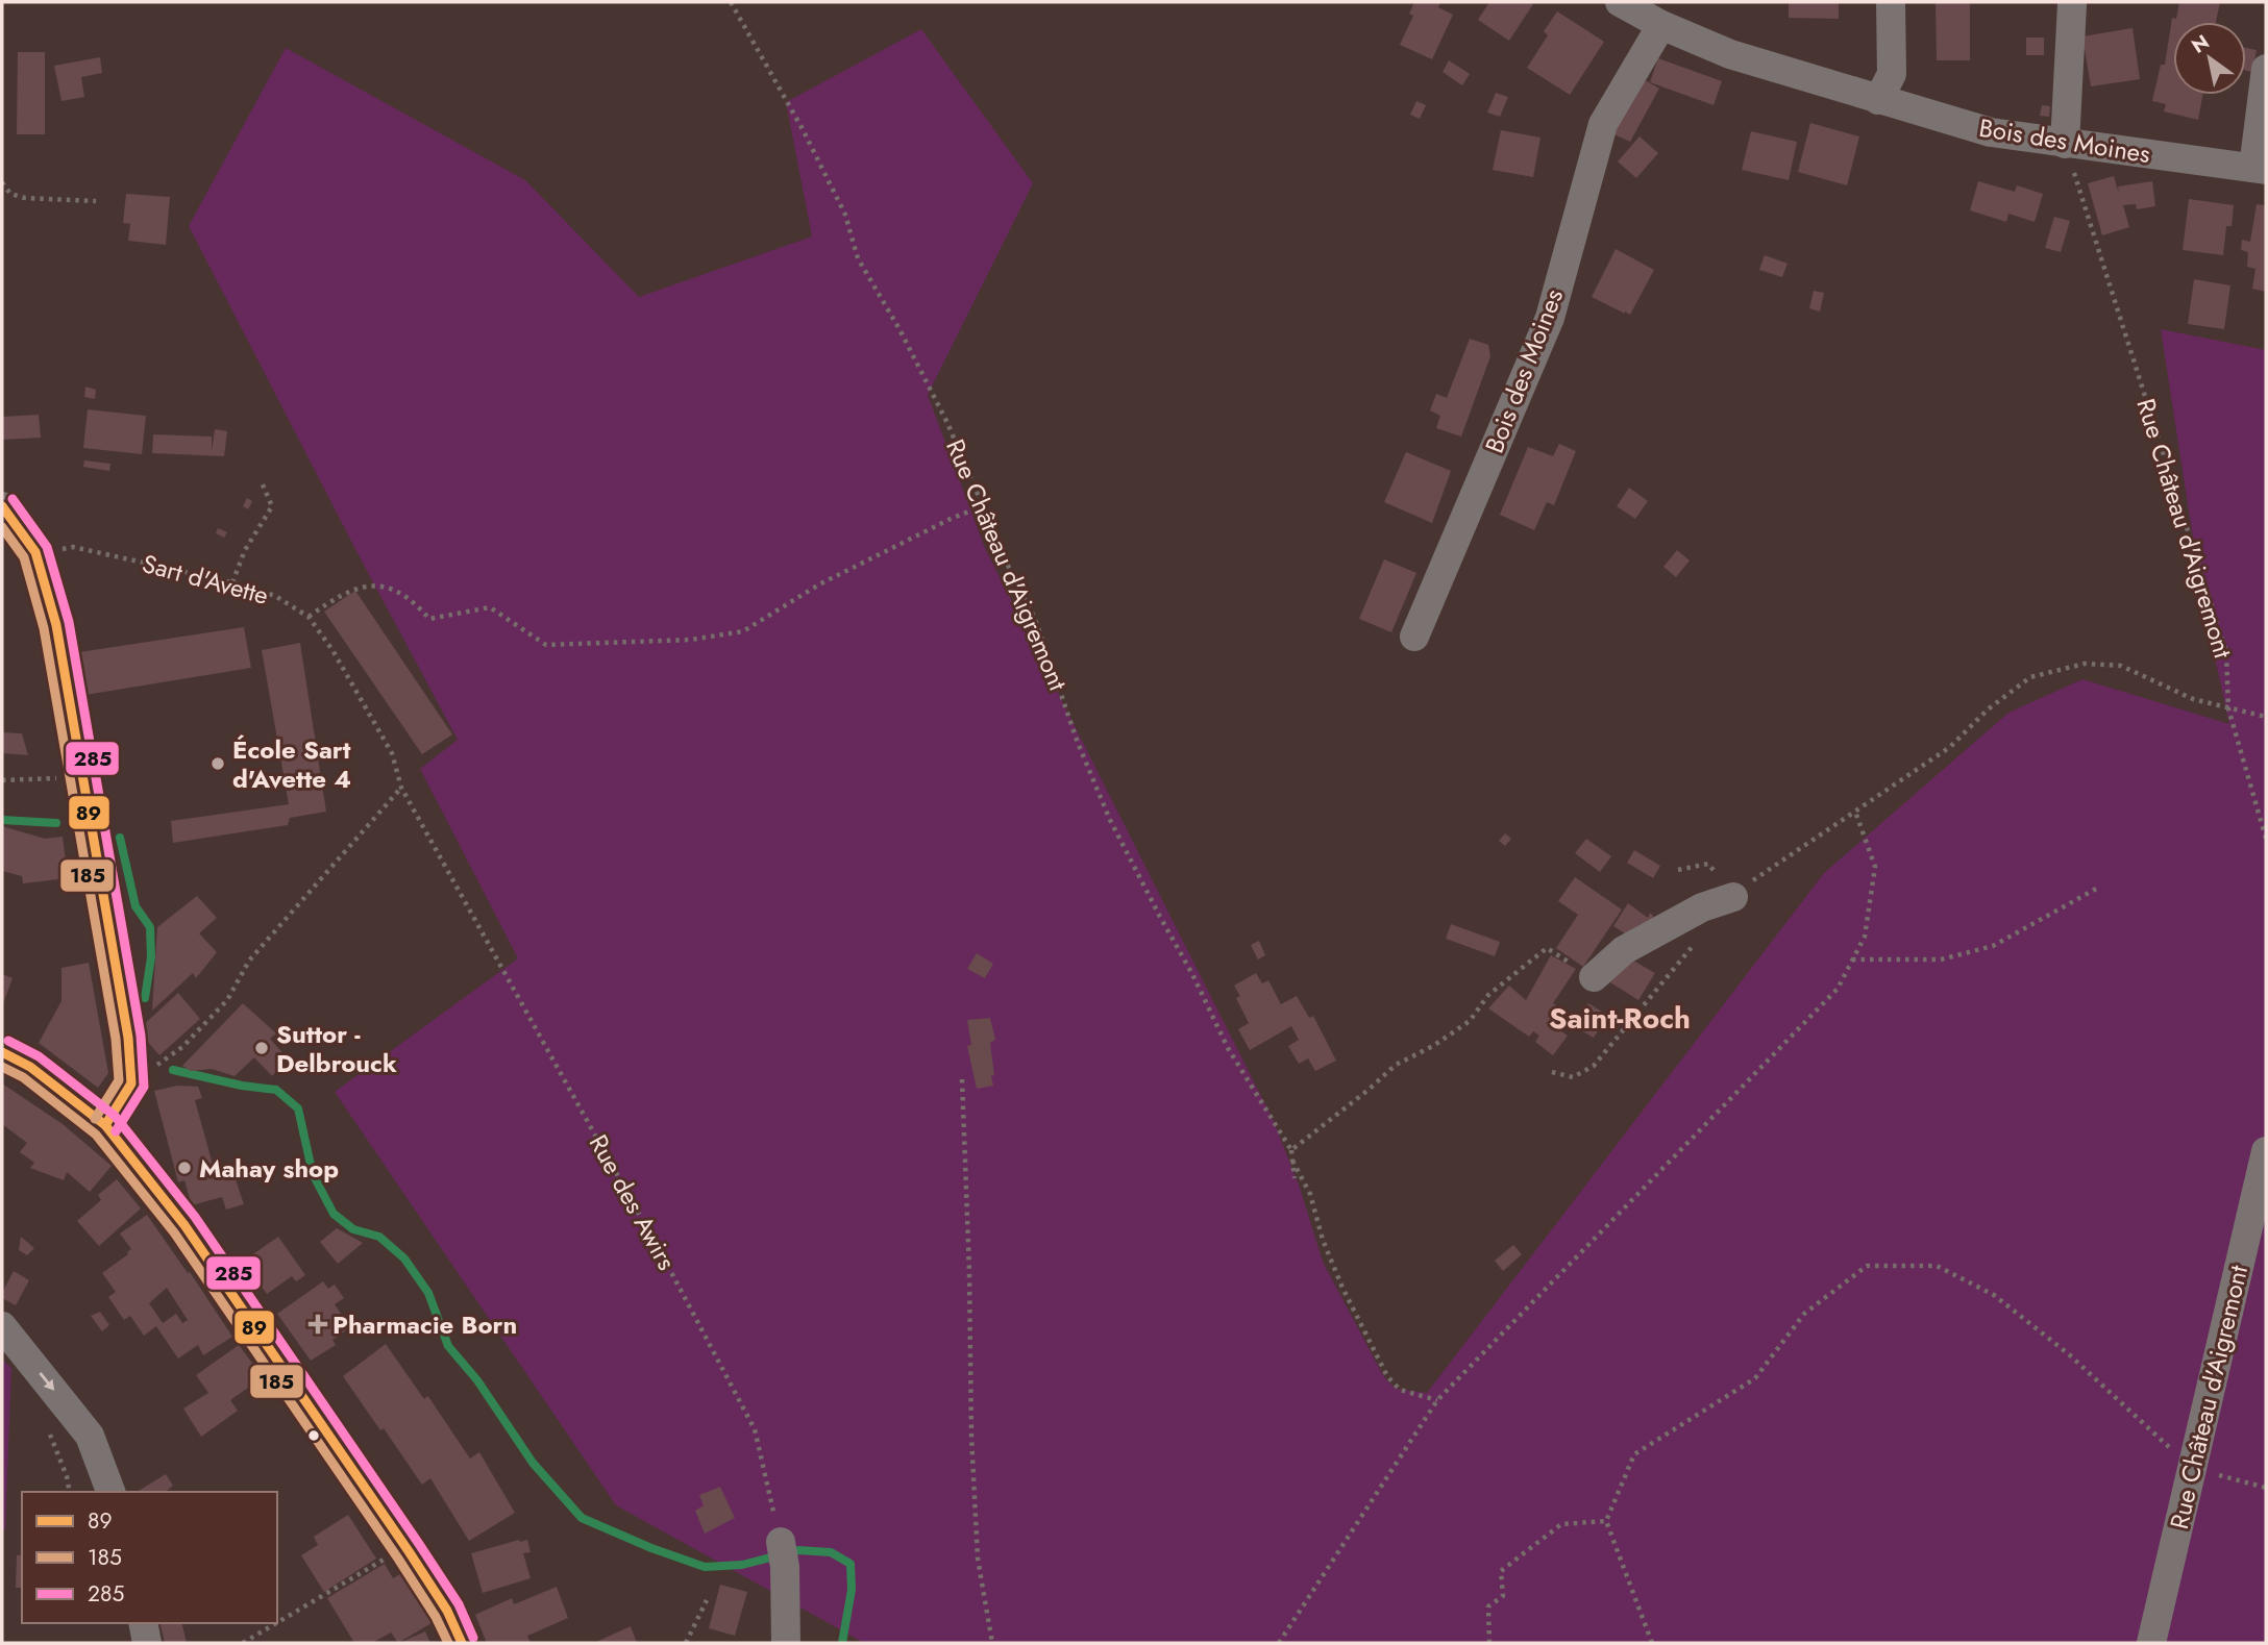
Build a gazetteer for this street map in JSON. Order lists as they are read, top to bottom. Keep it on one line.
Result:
{"streets":{"street":["Bois des Moines","Rue Château d'Aigremont"],"path":["Sart d'Avette","Rue des Awirs"]},"crossings":[["Bois des Moines","Rue Château d'Aigremont"],["Sart d'Avette","Rue des Awirs"]],"districts":["Saint-Roch"],"places":{"other":["École Sart d'Avette 4","Suttor - Delbrouck","Mahay shop"],"health":["Pharmacie Born"]},"lines":["transit line 285","transit line 89","transit line 185"],"legend":["89","185","285"],"north":"top left"}
